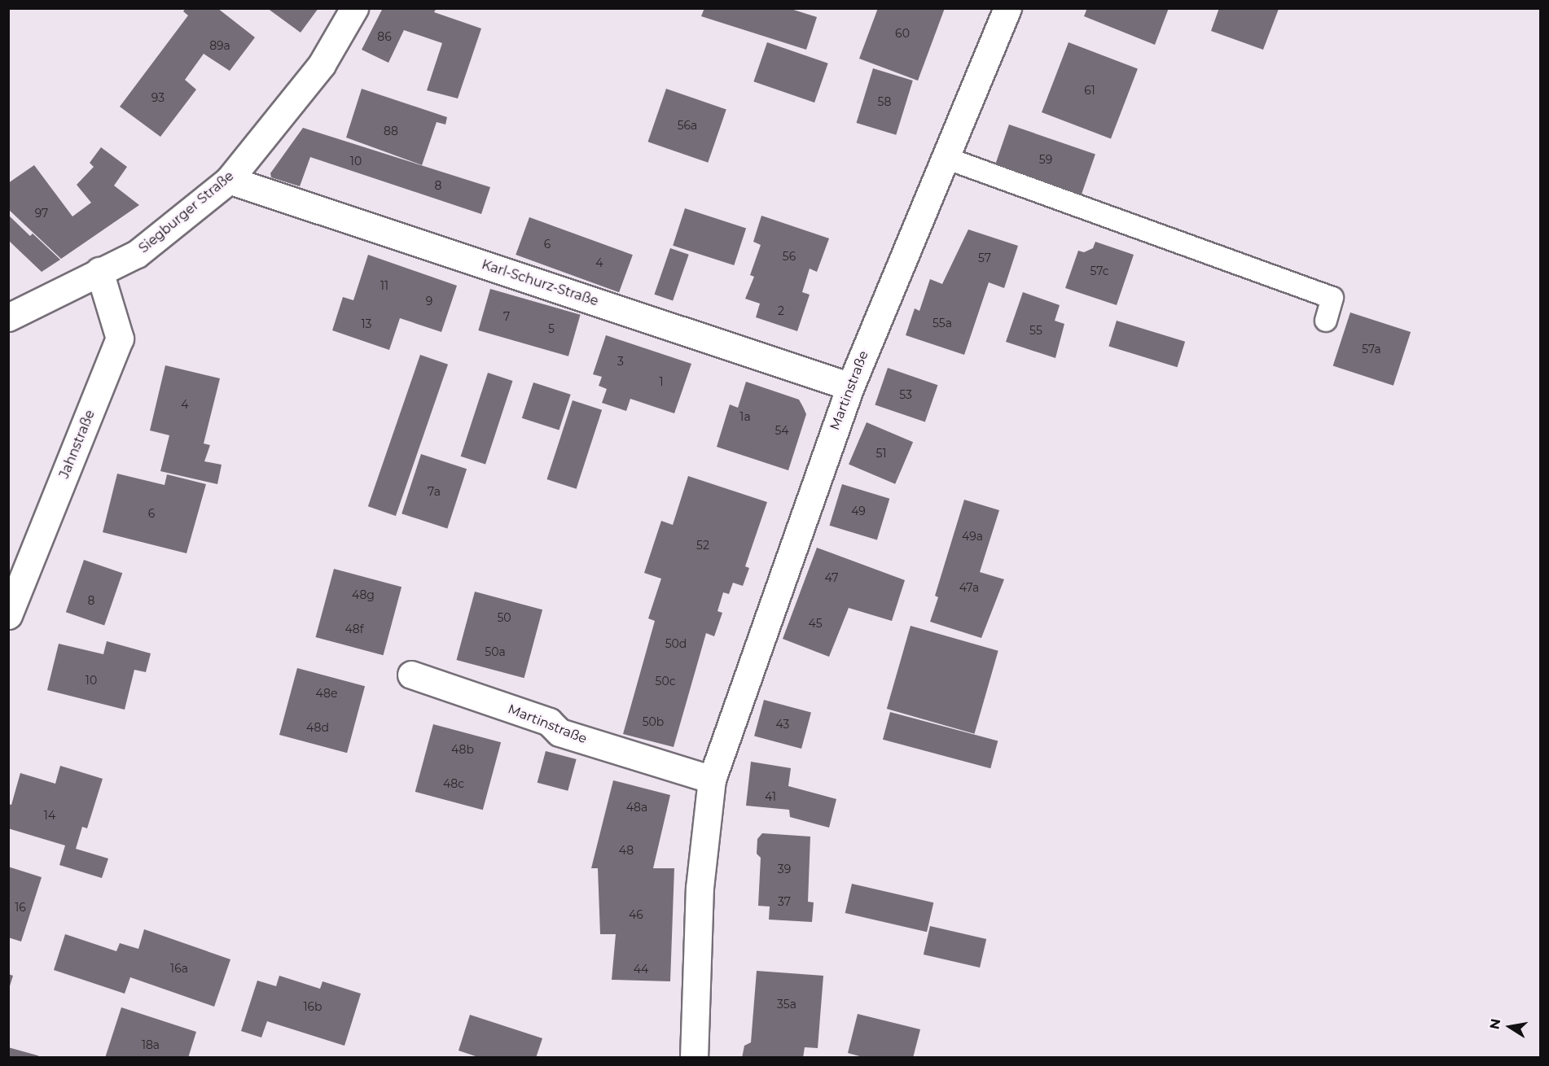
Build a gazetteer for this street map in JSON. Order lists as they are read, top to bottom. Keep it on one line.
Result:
{"streets":{"street":["Siegburger Straße","Karl-Schurz-Straße","Martinstraße","Jahnstraße"]},"crossings":[["Siegburger Straße","Karl-Schurz-Straße"],["Siegburger Straße","Jahnstraße"],["Karl-Schurz-Straße","Martinstraße"]],"house_numbers":["60","86","89a","61","93","58","56a","88","59","10","8","97","6","56","57","4","57c","11","9","2","7","55a","13","5","55","57a","3","1","53","4","1a","54","51","7a","49","6","49a","52","47","47a","48g","8","50","45","48f","50d","50a","10","50c","48e","50b","43","48d","48b","48c","41","48a","14","48","39","37","16","46","16a","44","35a","16b","18a"],"north":"left"}
